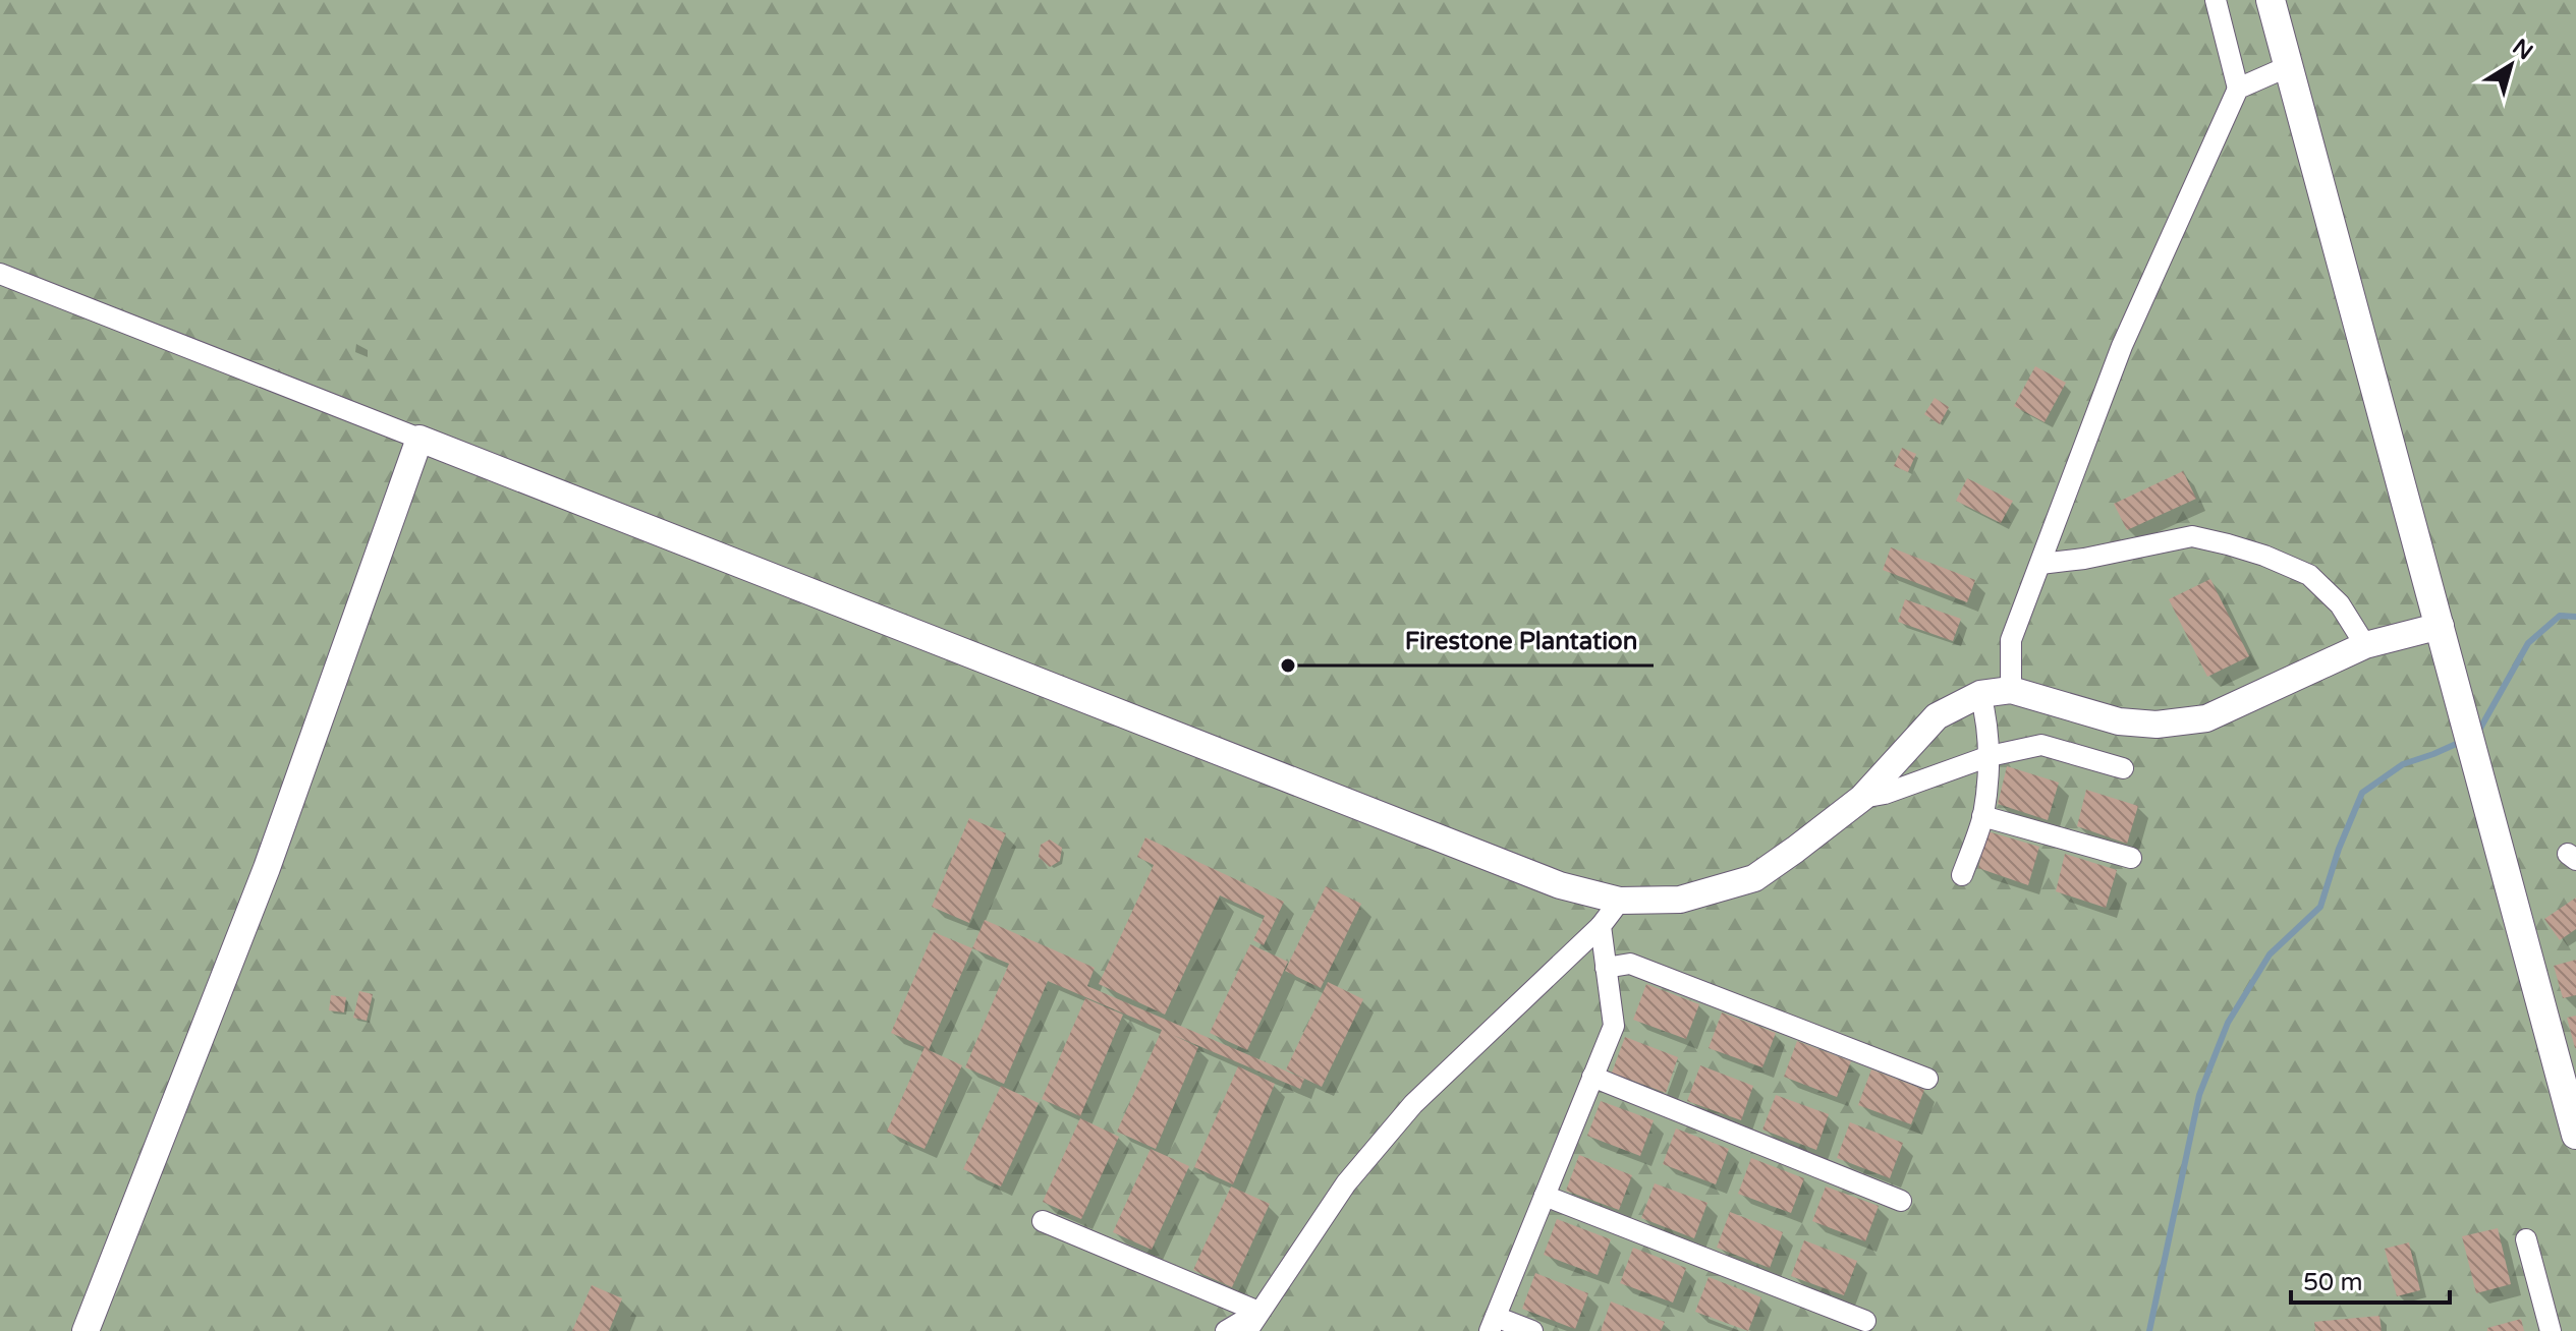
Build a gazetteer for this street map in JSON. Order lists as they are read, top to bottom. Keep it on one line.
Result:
{"places":["Firestone Plantation"],"scale_bar":"50 m","north":"top right"}
